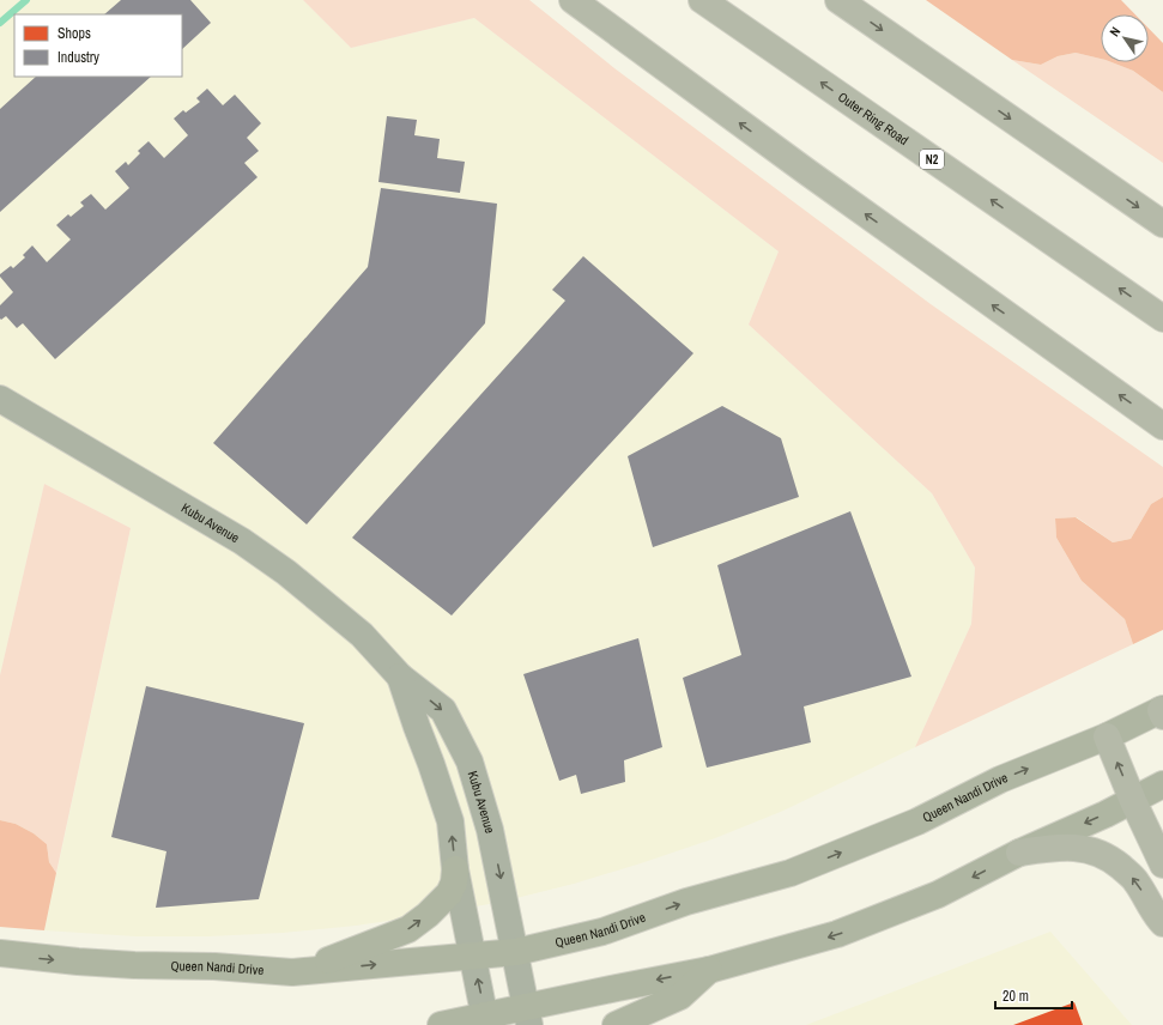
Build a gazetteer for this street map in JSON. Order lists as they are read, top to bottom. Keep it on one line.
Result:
{"streets":{"highway":["Outer Ring Road","N2"],"main road":["Queen Nandi Drive"],"street":["Kubu Avenue"]},"crossings":[["Kubu Avenue","Queen Nandi Drive"]],"legend":["Shops","Industry"],"scale_bar":"20 m","north":"top left"}
